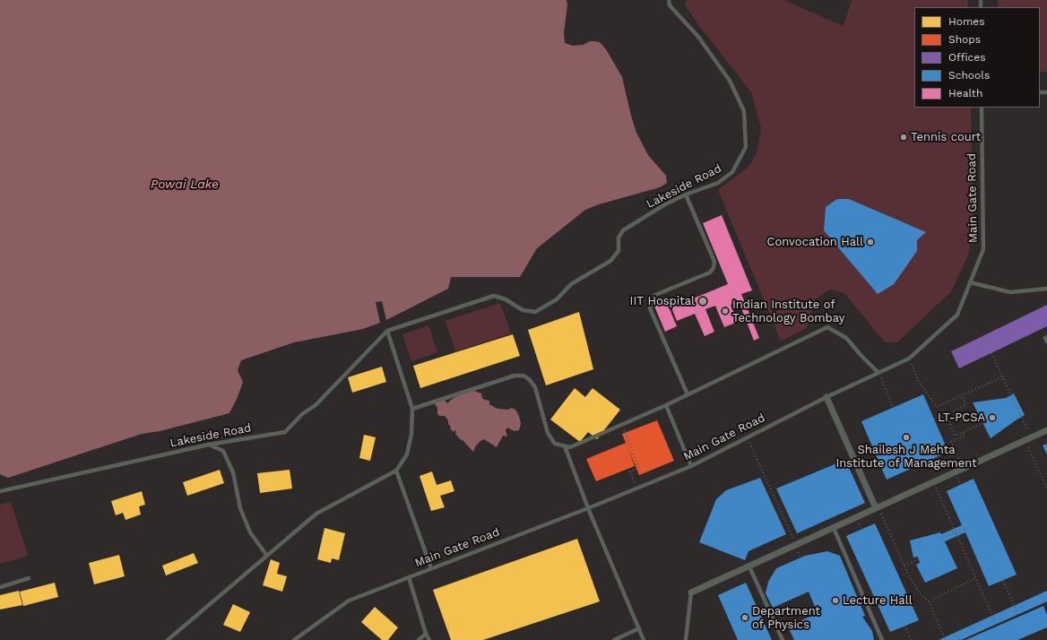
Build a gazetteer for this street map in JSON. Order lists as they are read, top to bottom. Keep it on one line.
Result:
{"streets":{"lane":["Lakeside Road","Main Gate Road"]},"water":["Powai Lake"],"places":["Tennis court","Convocation Hall","IIT Hospital","Indian Institute of Technology Bombay","LT-PCSA","Shailesh J Mehta Institute of Management","Lecture Hall","Department of Physics"],"legend":["Homes","Shops","Offices","Schools","Health"]}
